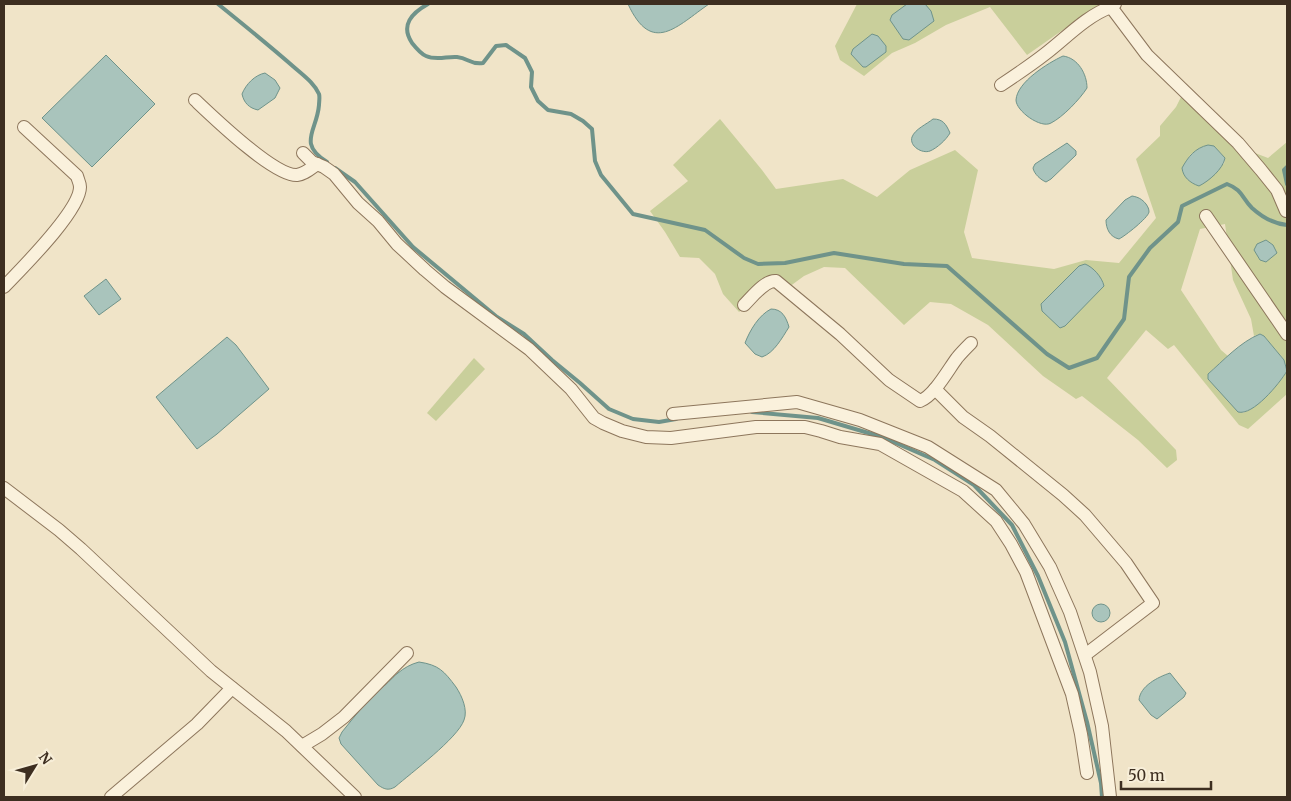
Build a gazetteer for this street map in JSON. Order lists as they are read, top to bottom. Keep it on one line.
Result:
{"scale_bar":"50 m","north":"top right"}
